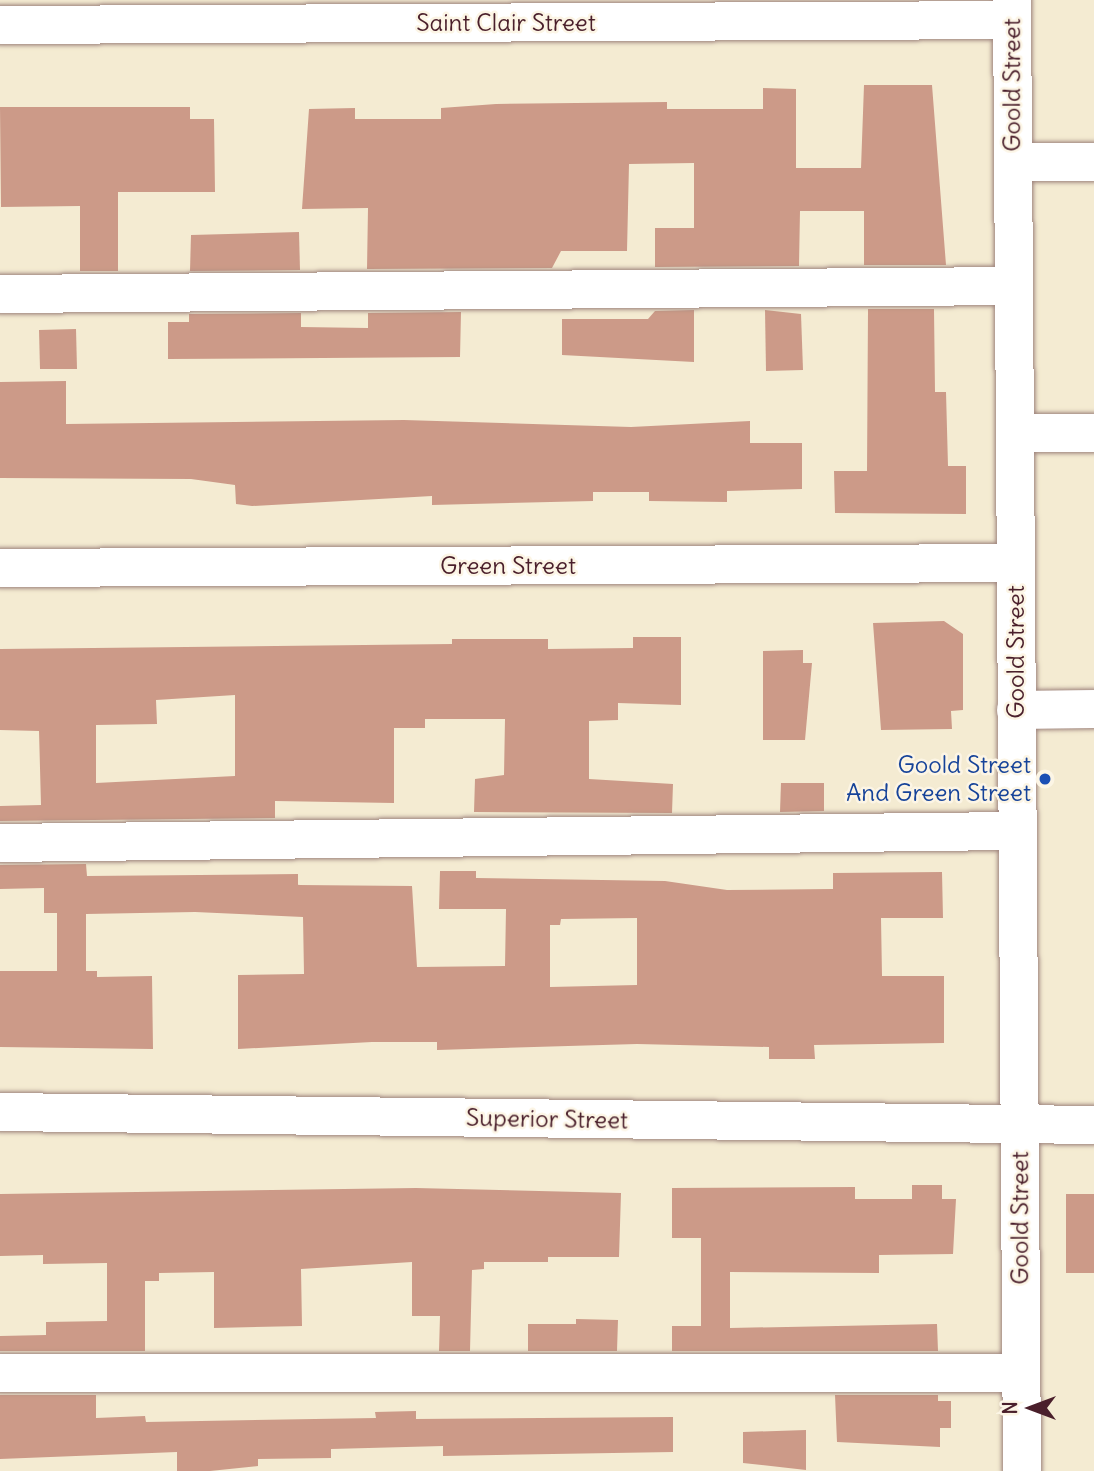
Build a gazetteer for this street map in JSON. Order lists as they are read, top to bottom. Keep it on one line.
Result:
{"streets":{"street":["Saint Clair Street","Goold Street","Green Street","Superior Street"]},"crossings":[["Saint Clair Street","Goold Street"],["Goold Street","Green Street"],["Goold Street","Superior Street"]],"places":["Goold Street And Green Street"],"north":"left"}
